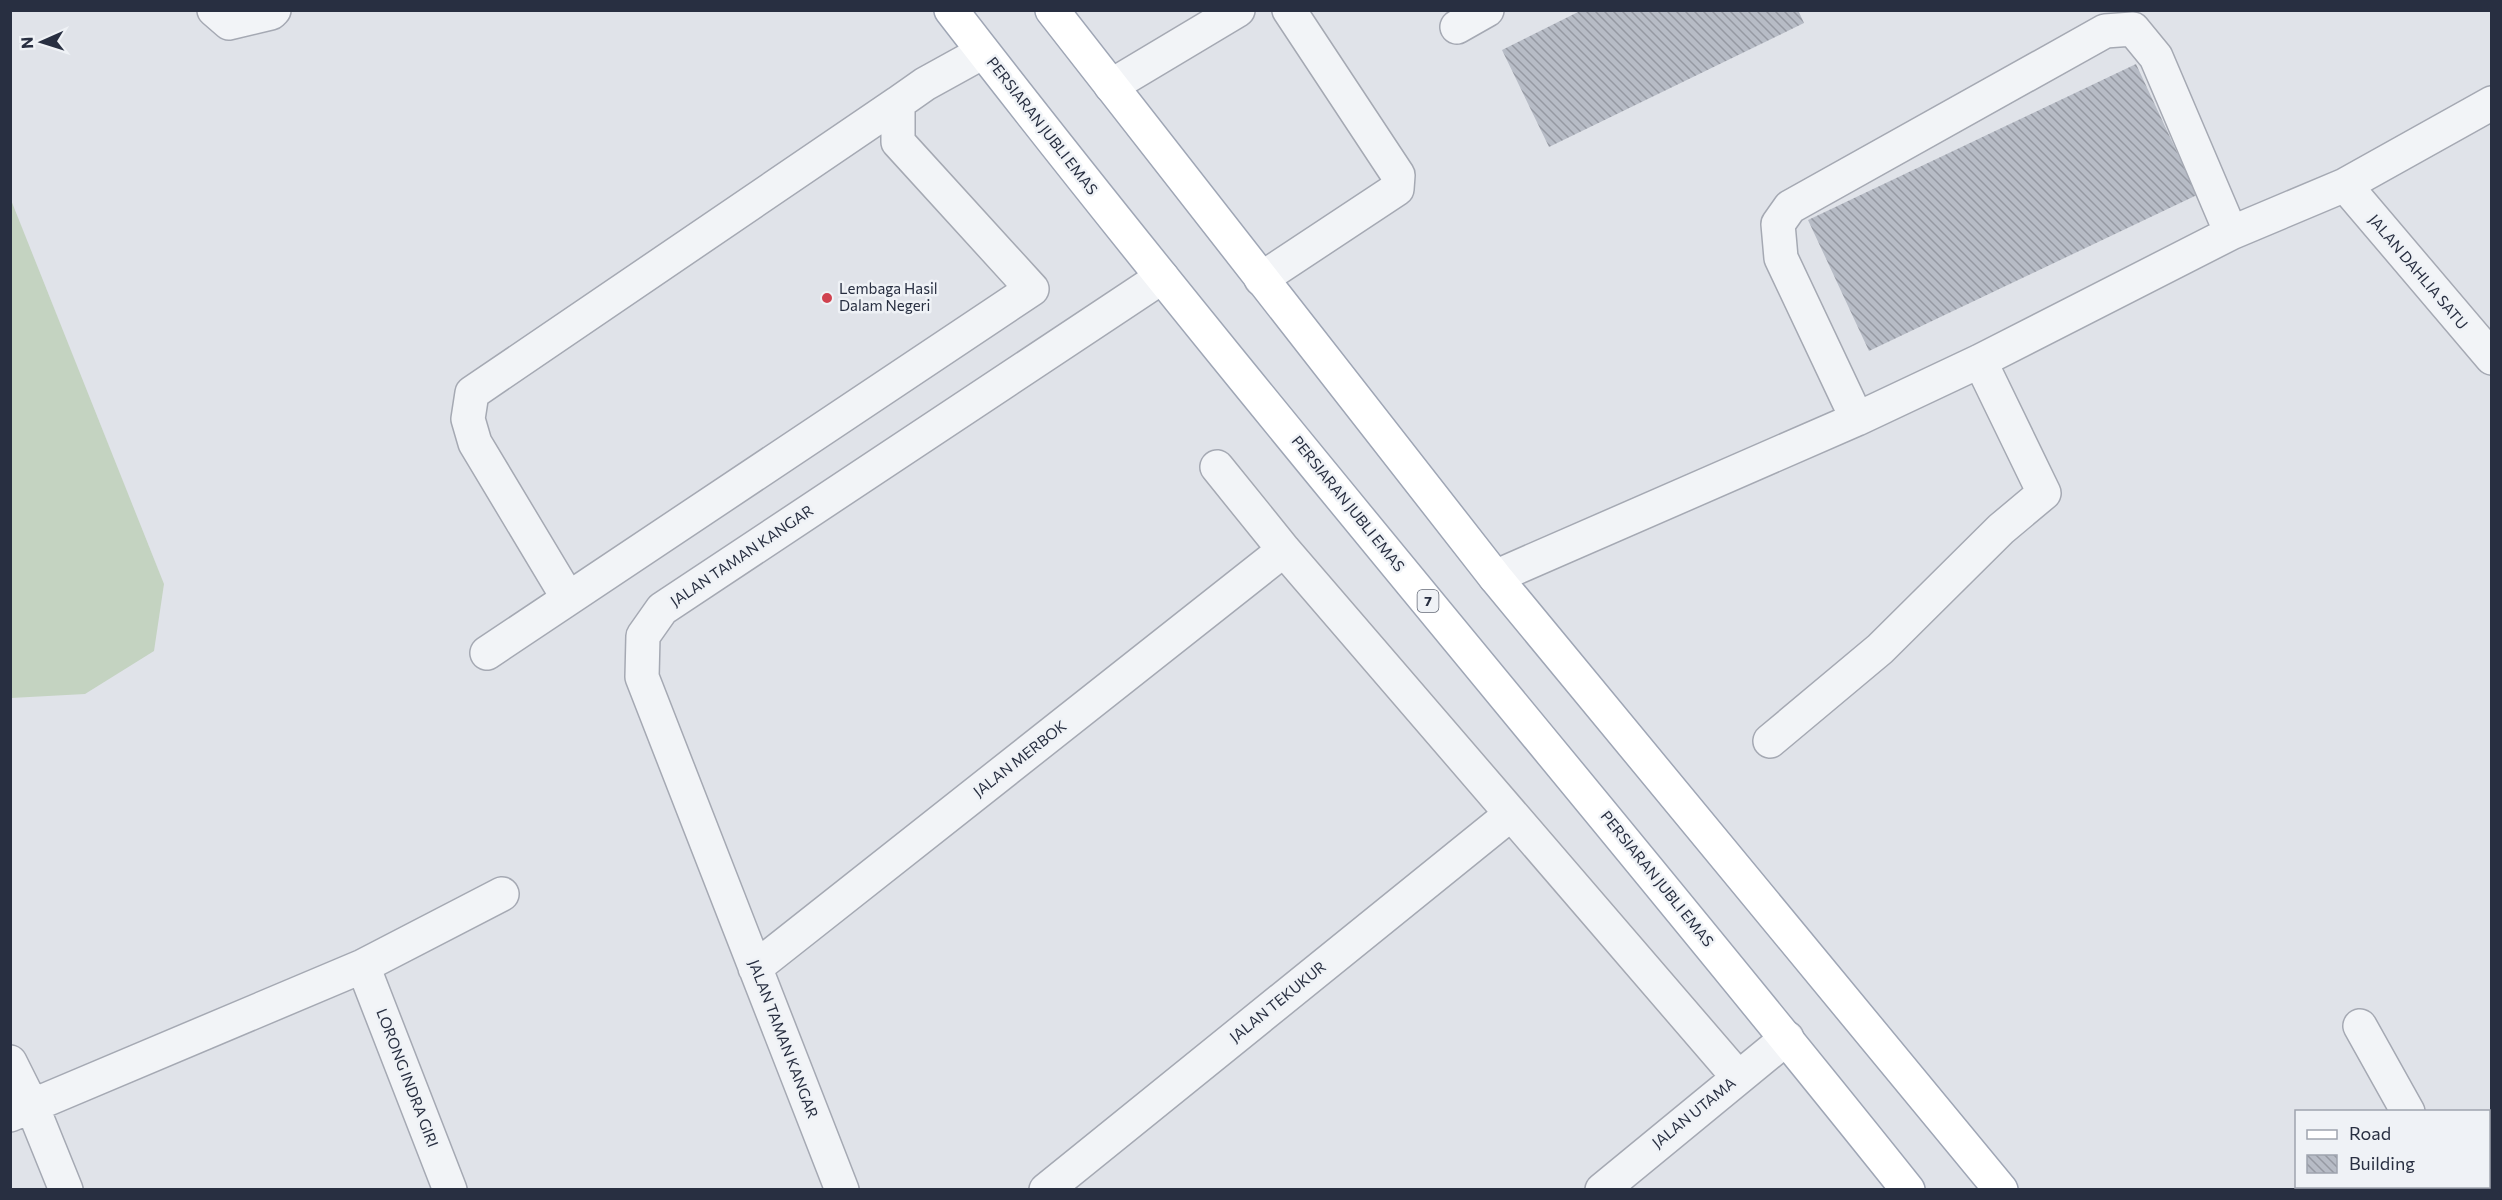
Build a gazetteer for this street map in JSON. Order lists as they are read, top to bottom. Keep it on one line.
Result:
{"streets":{"main road":["PERSIARAN JUBLI EMAS","7"],"street":["JALAN DAHLIA SATU","JALAN TAMAN KANGAR","JALAN MERBOK","JALAN TEKUKUR","LORONG INDRA GIRI","JALAN UTAMA"]},"crossings":[["PERSIARAN JUBLI EMAS","JALAN TAMAN KANGAR"],["PERSIARAN JUBLI EMAS","JALAN UTAMA"],["JALAN TAMAN KANGAR","JALAN MERBOK"]],"places":["Lembaga Hasil Dalam Negeri"],"legend":["Road","Building"],"north":"left"}
